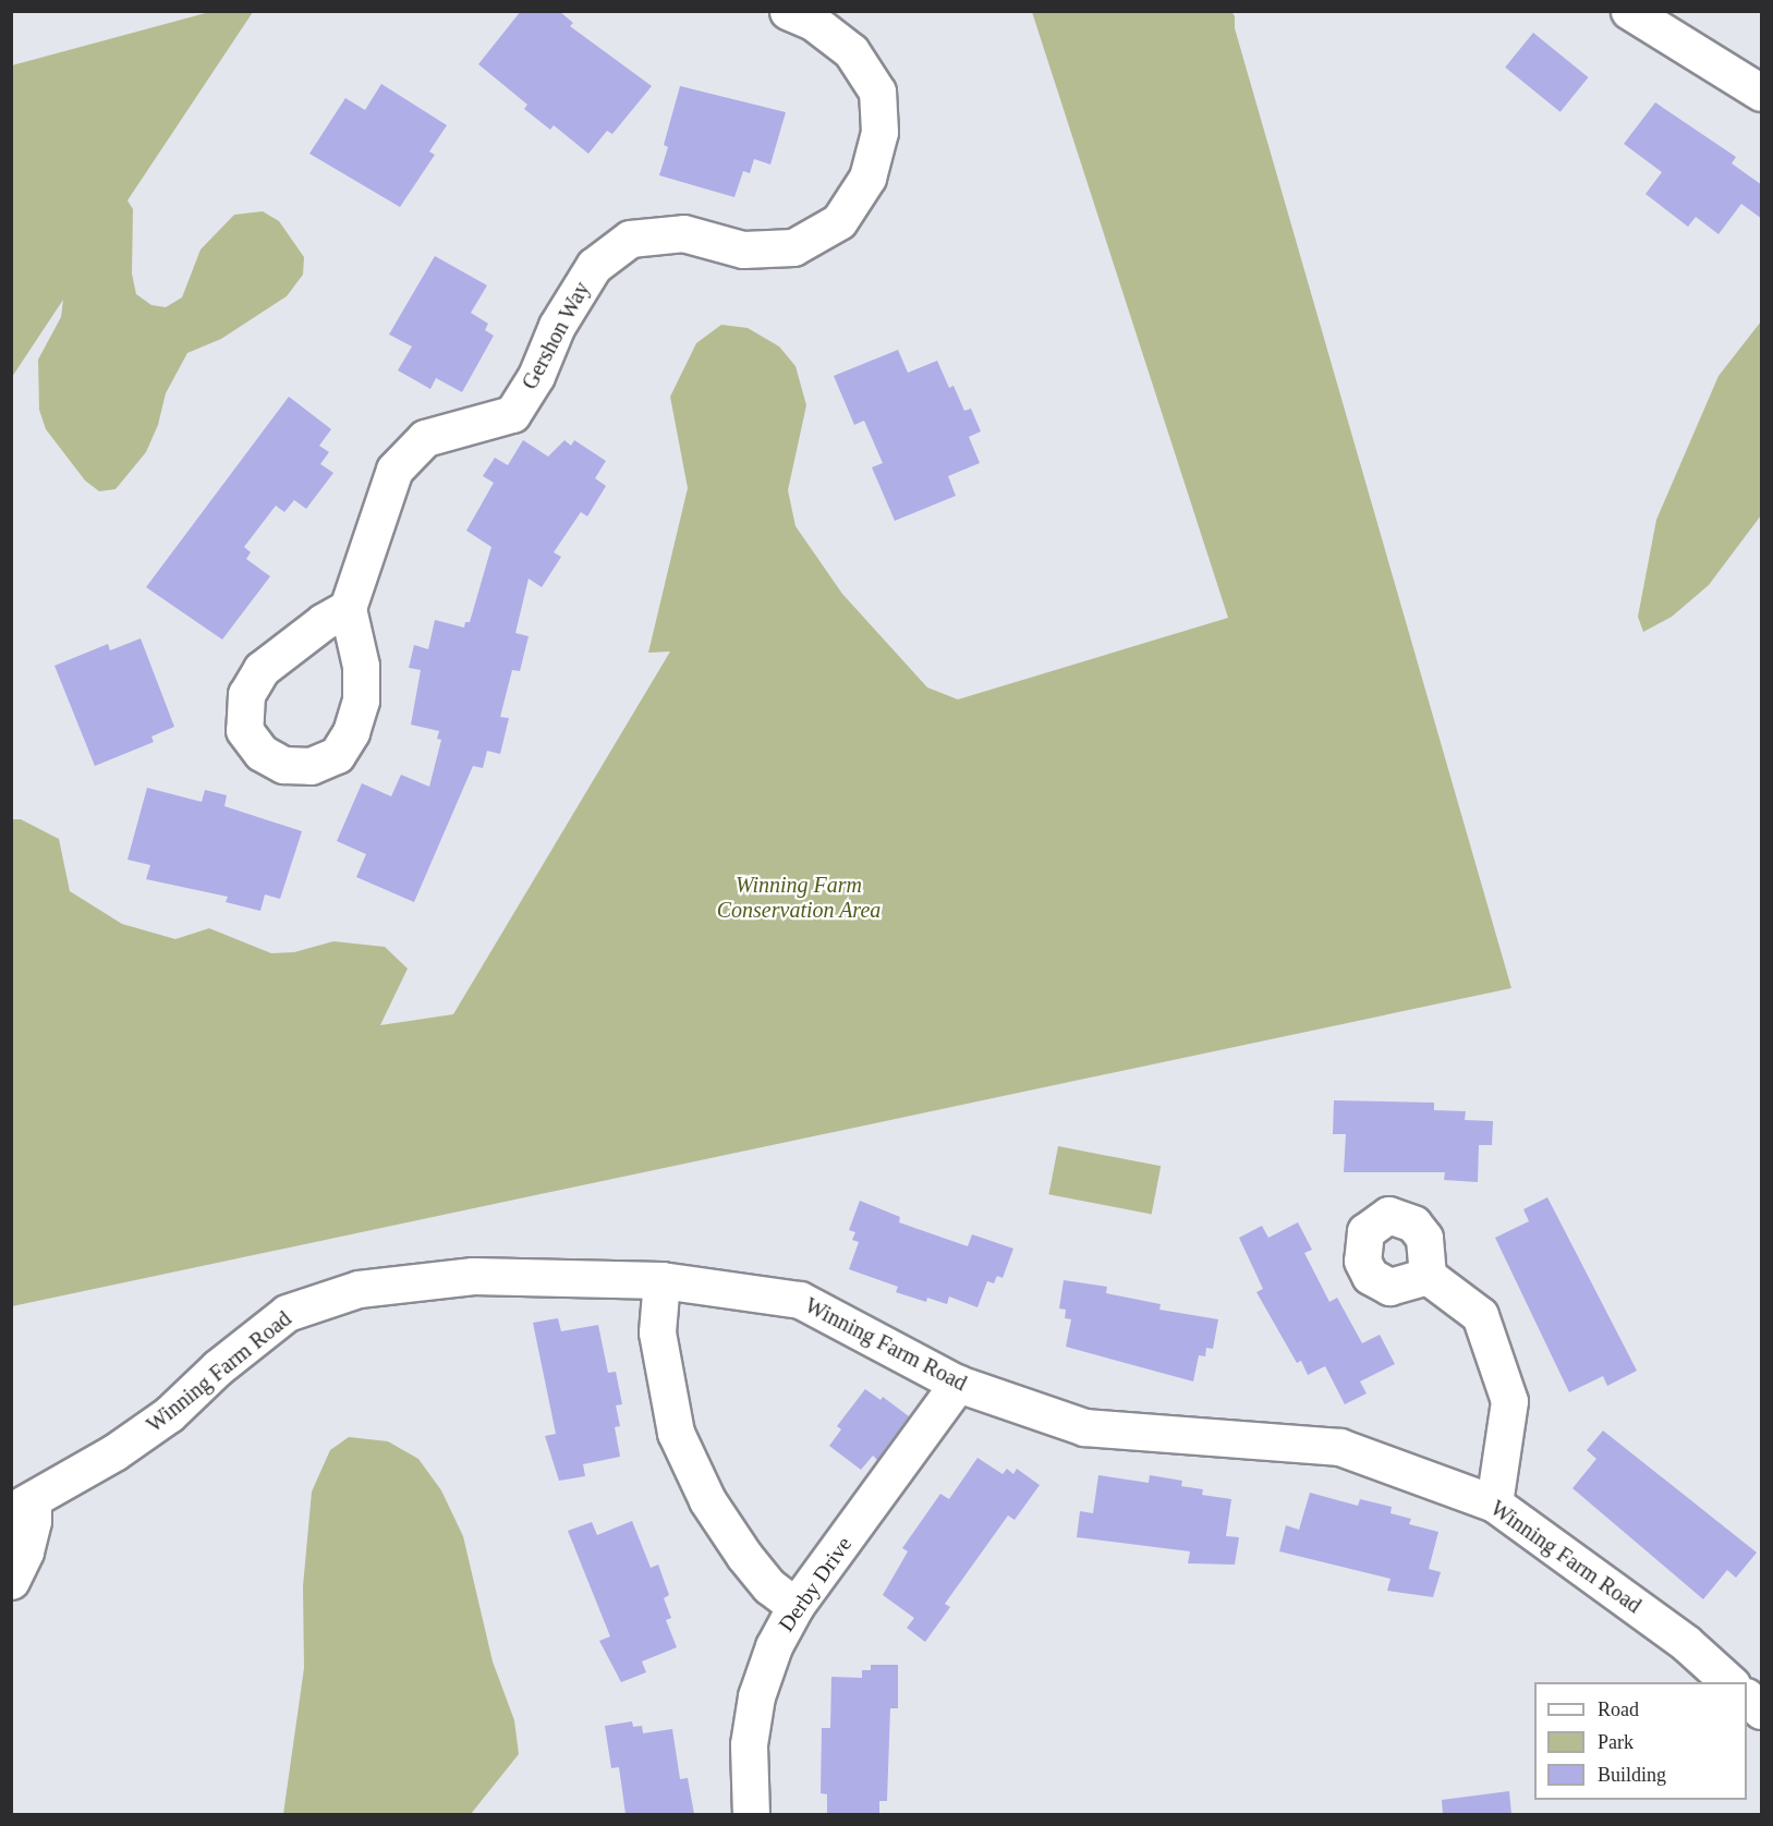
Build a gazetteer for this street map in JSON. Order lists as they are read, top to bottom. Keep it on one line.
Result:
{"streets":{"street":["Gershon Way","Winning Farm Road","Derby Drive"]},"crossings":[["Winning Farm Road","Derby Drive"]],"parks":["Winning Farm Conservation Area"],"legend":["Road","Park","Building"]}
